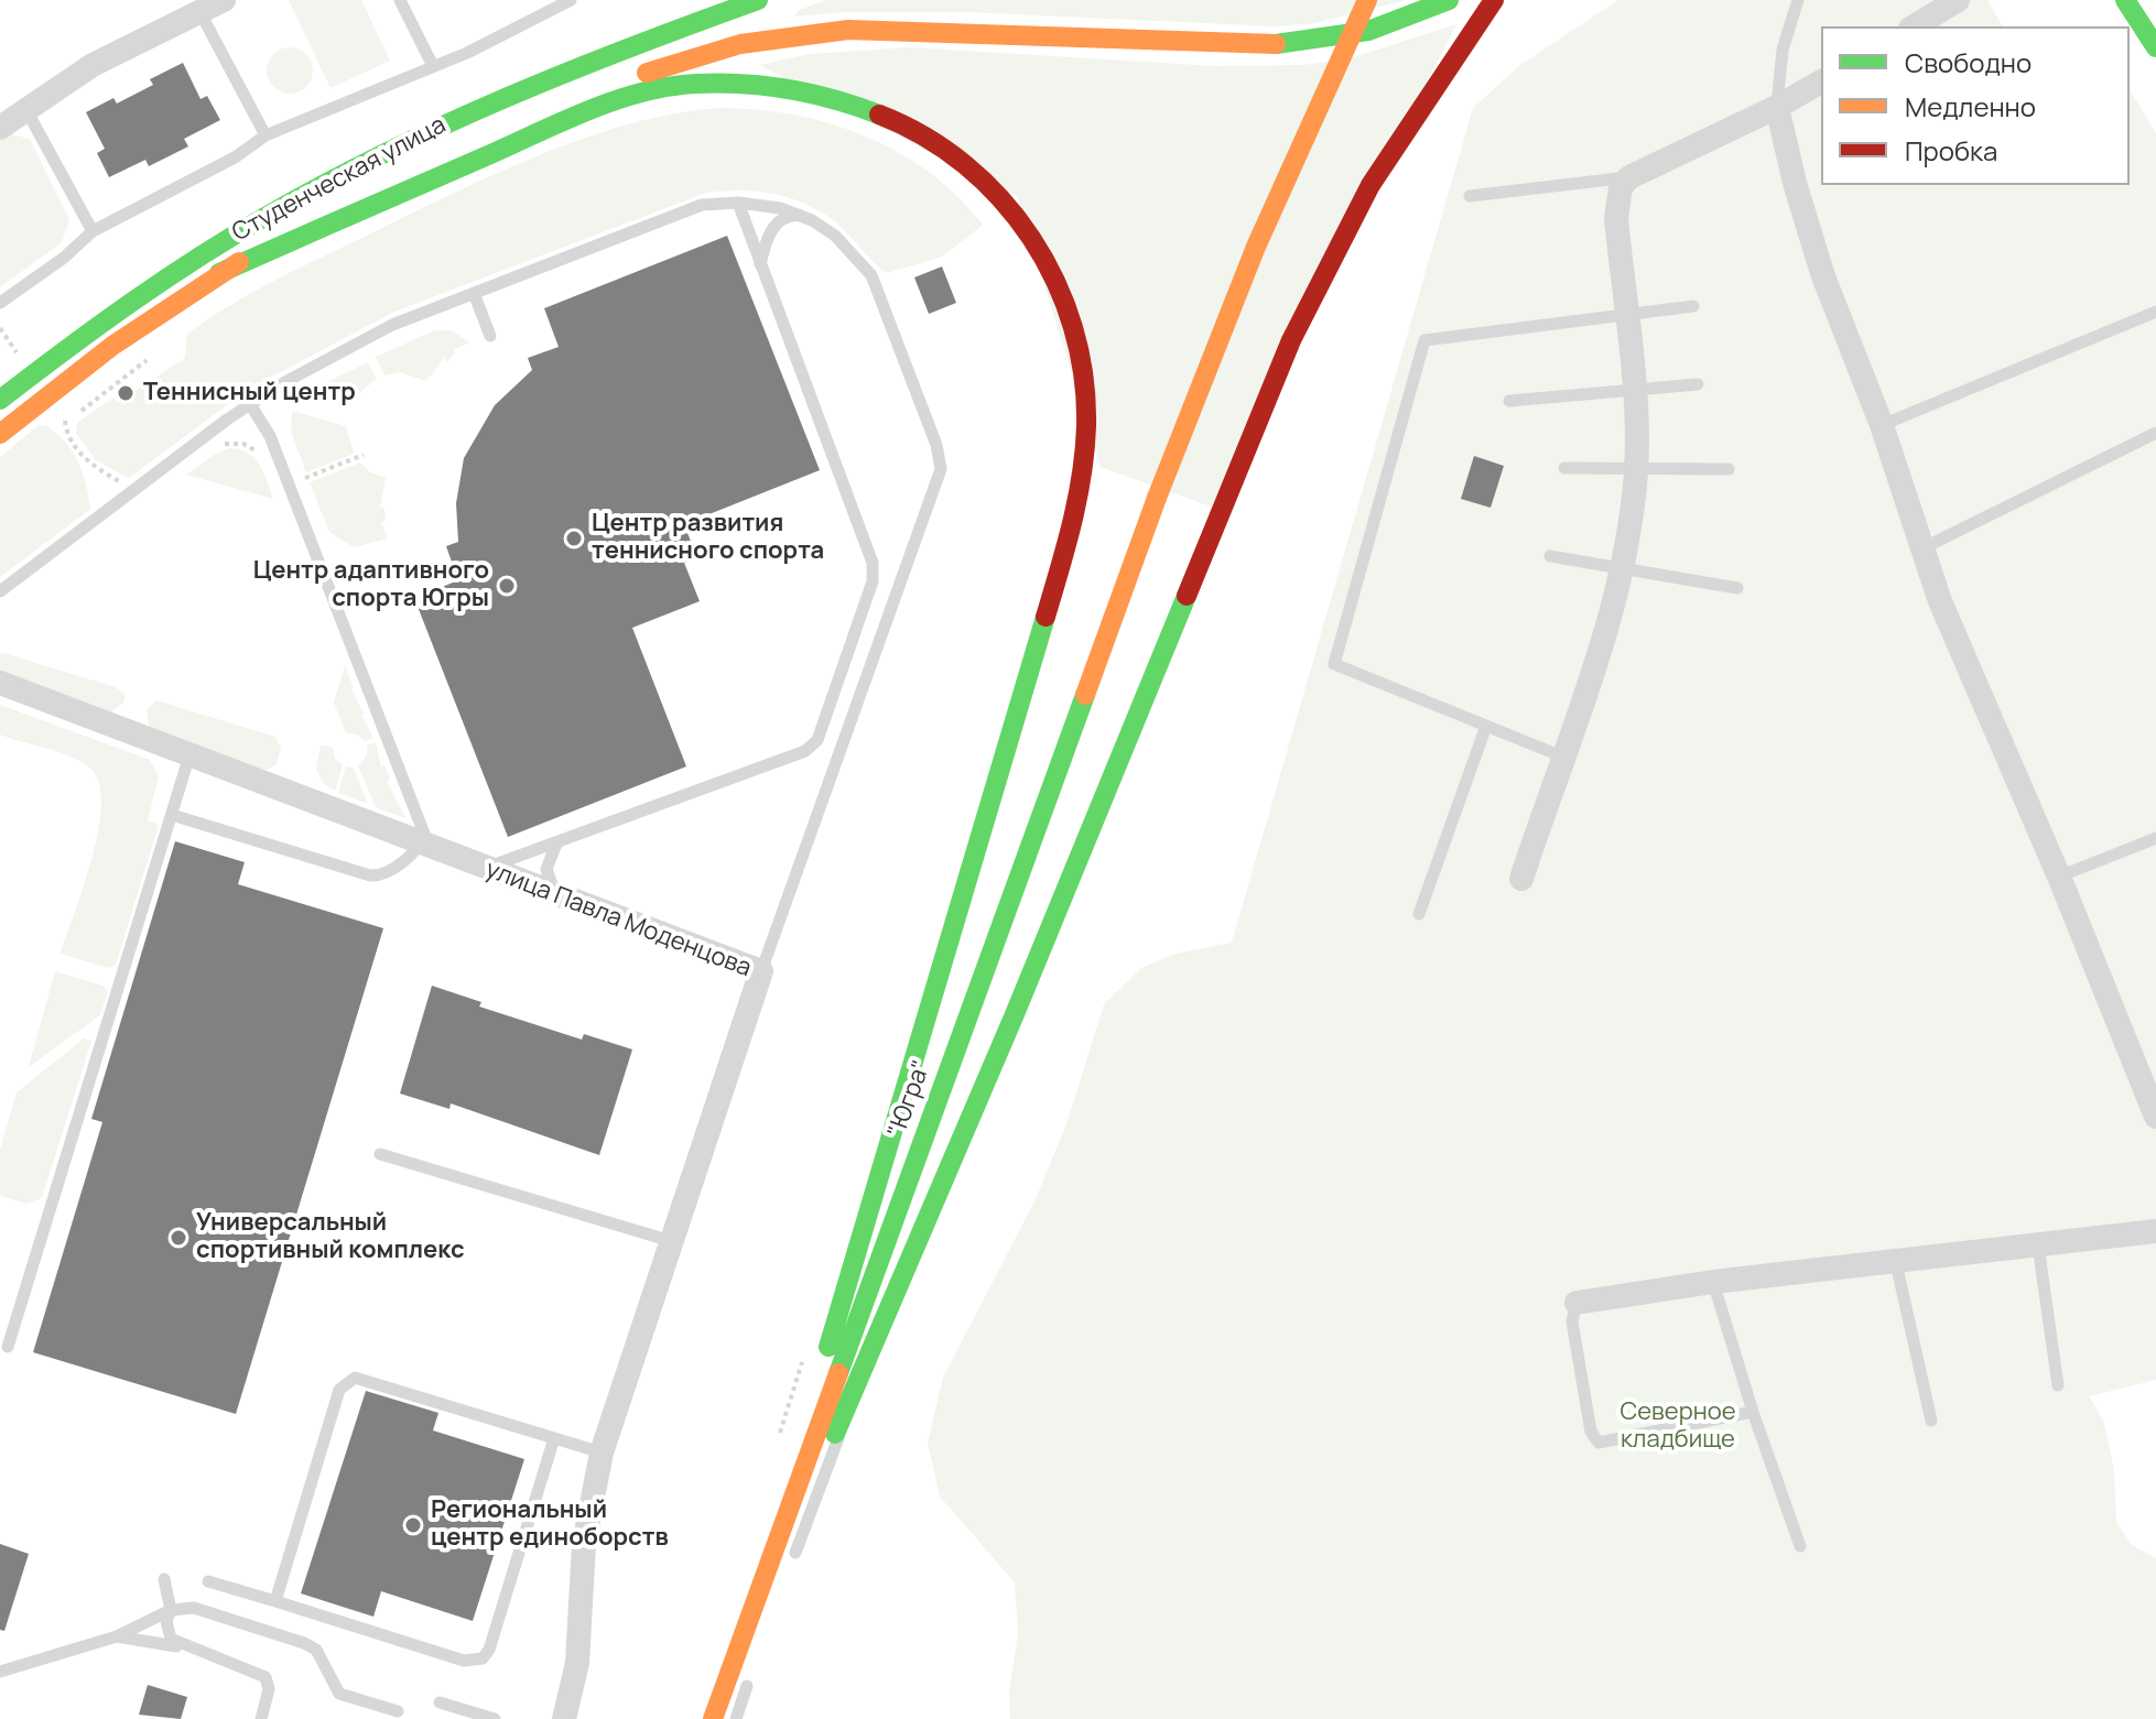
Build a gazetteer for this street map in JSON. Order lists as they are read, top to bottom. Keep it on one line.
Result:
{"streets":{"main road":["Студенческая улица","\"Югра\""],"street":["улица Павла Моденцова"]},"parks":["Северное кладбище"],"places":["Теннисный центр","Центр развития теннисного спорта","Центр адаптивного спорта Югры","Универсальный спортивный комплекс","Региональный центр единоборств"],"legend":["Свободно","Медленно","Пробка"]}
